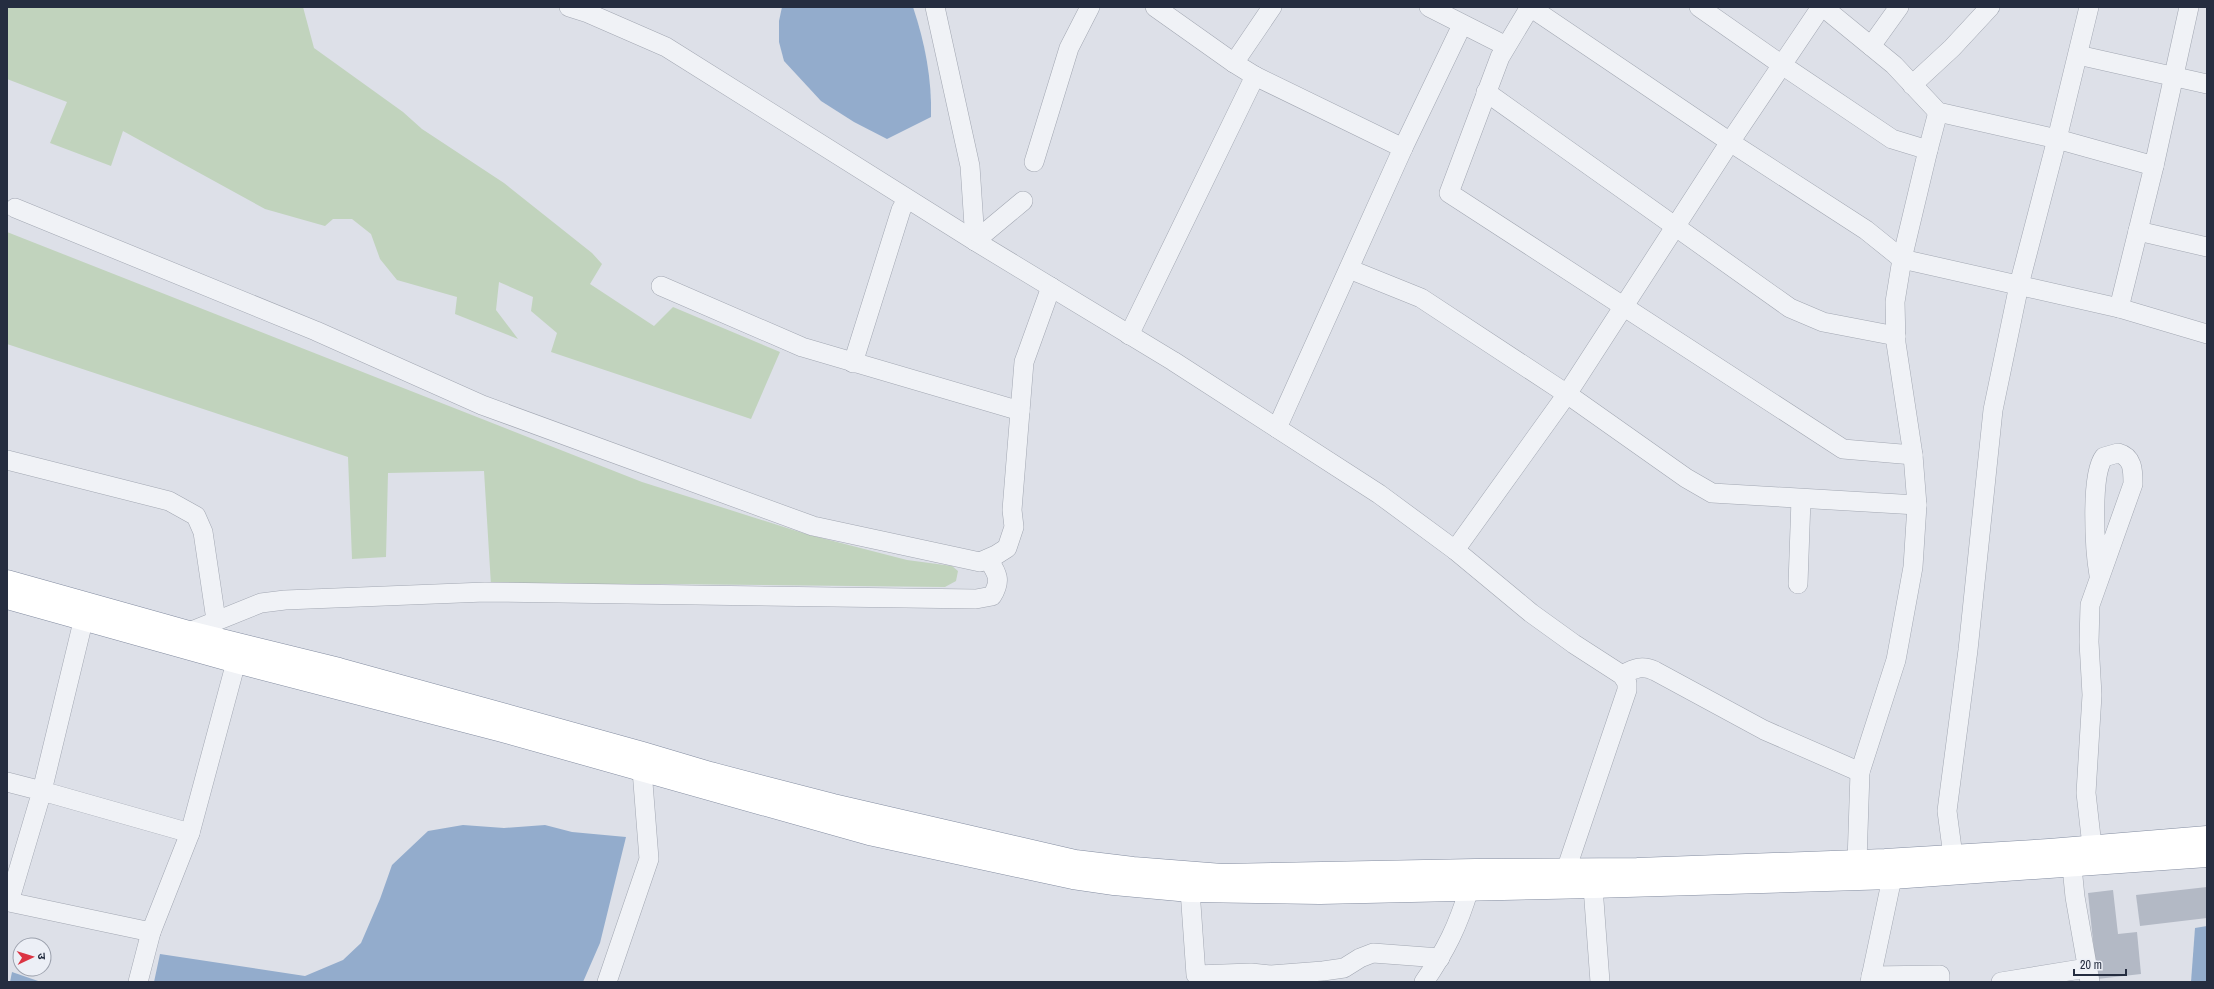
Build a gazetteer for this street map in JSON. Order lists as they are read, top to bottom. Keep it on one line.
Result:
{"scale_bar":"20 m","north":"right"}
